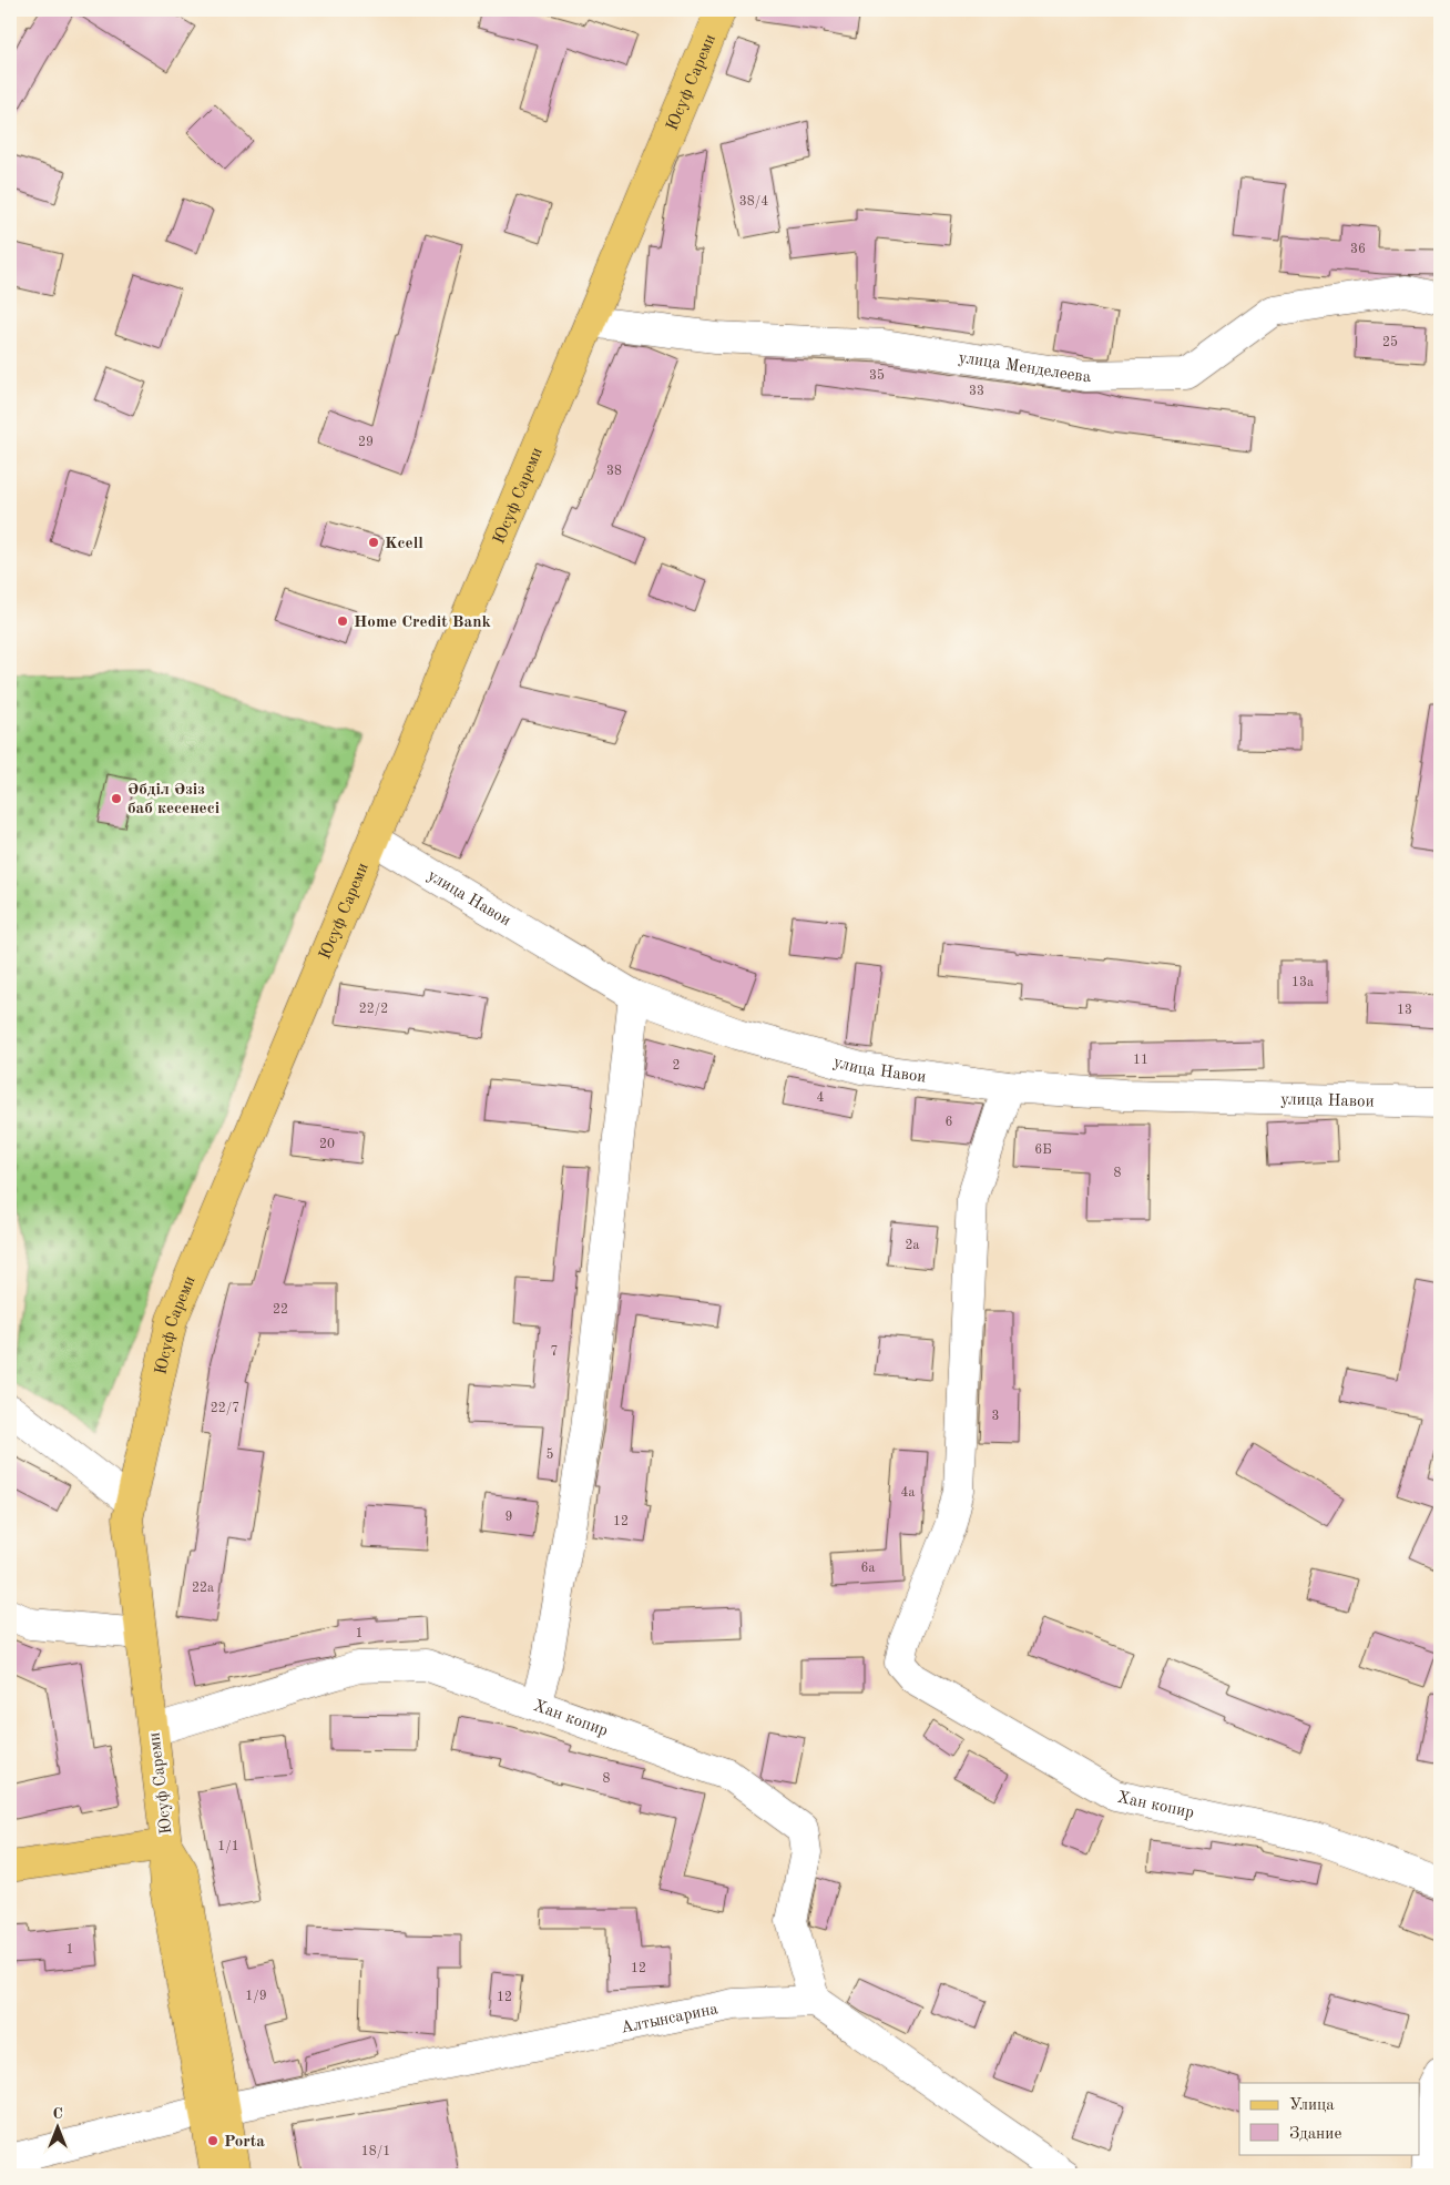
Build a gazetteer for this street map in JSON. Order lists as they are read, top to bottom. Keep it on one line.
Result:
{"streets":{"main road":["Юсуф Сареми"],"street":["улица Менделеева","улица Навои","Хан копир","Алтынсарина"]},"crossings":[["Юсуф Сареми","улица Менделеева"],["Юсуф Сареми","улица Навои"],["Юсуф Сареми","Хан копир"],["Юсуф Сареми","Алтынсарина"],["улица Навои","Хан копир"],["Хан копир","Алтынсарина"]],"places":["Kcell","Home Credit Bank","Әбділ Әзіз баб кесенесі","Porta"],"house_numbers":["38/4","36","25","35","33","29","38","13а","22/2","13","11","2","4","6","20","6Б","8","2а","22","7","22/7","3","5","4а","9","12","6а","22а","1","8","1/1","1","12","1/9","12","18/1"],"legend":["Улица","Здание"],"north":"top"}
